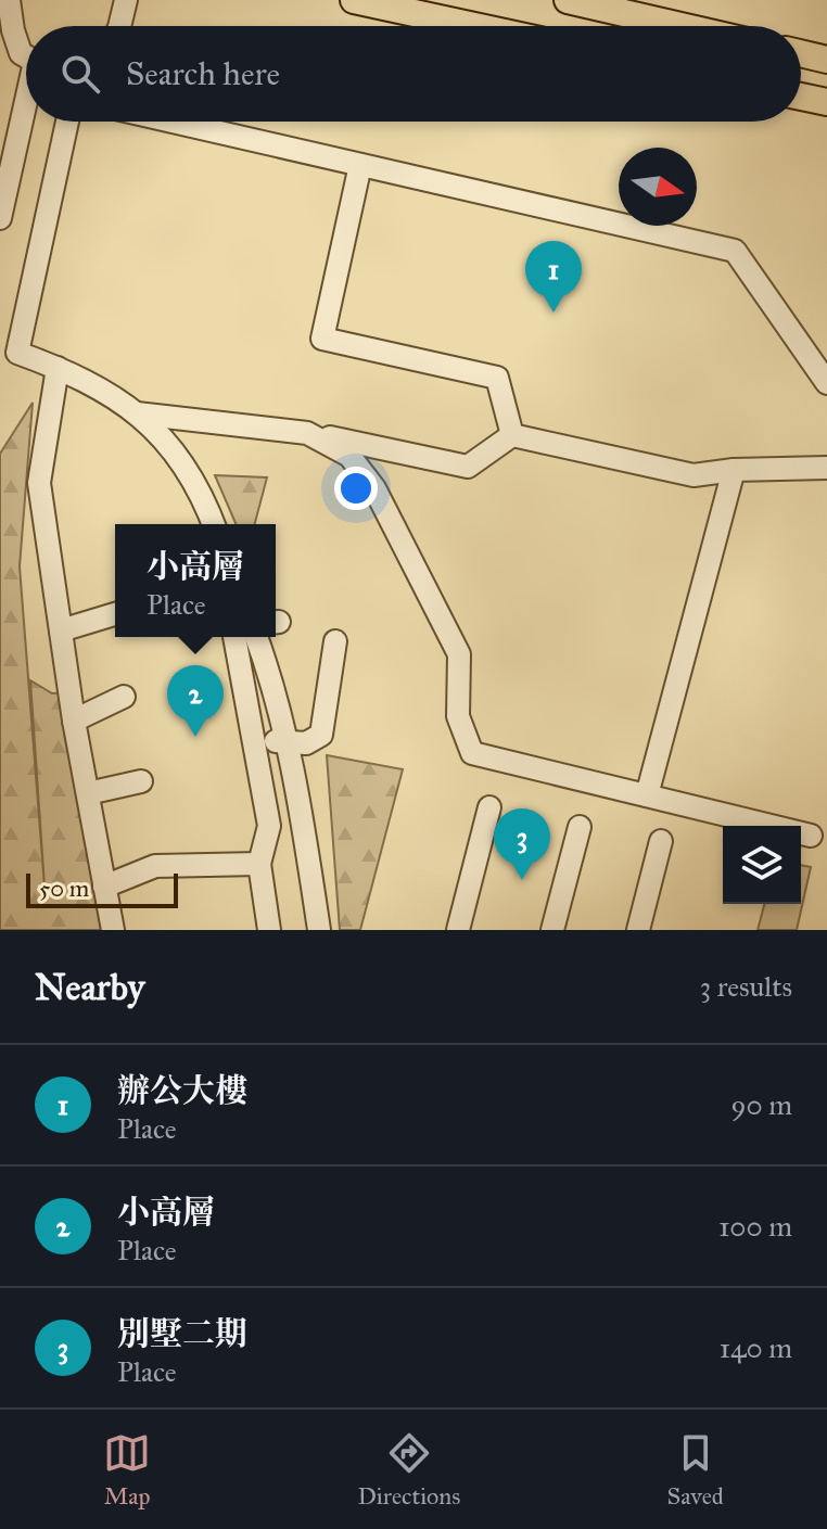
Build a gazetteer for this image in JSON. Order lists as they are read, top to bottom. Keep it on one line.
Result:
{"scale_bar":"50 m","north":"right","page":{"search":"Search here","pins":["1","2","3"],"popup":["小高層","Place"],"scale":"50 m","heading":["Nearby","3 results"],"list":[{"mark":"1","name":"辦公大樓","note":"Place","value":"90 m"},{"mark":"2","name":"小高層","note":"Place","value":"100 m"},{"mark":"3","name":"別墅二期","note":"Place","value":"140 m"}],"nav":["Map","Directions","Saved"]}}
